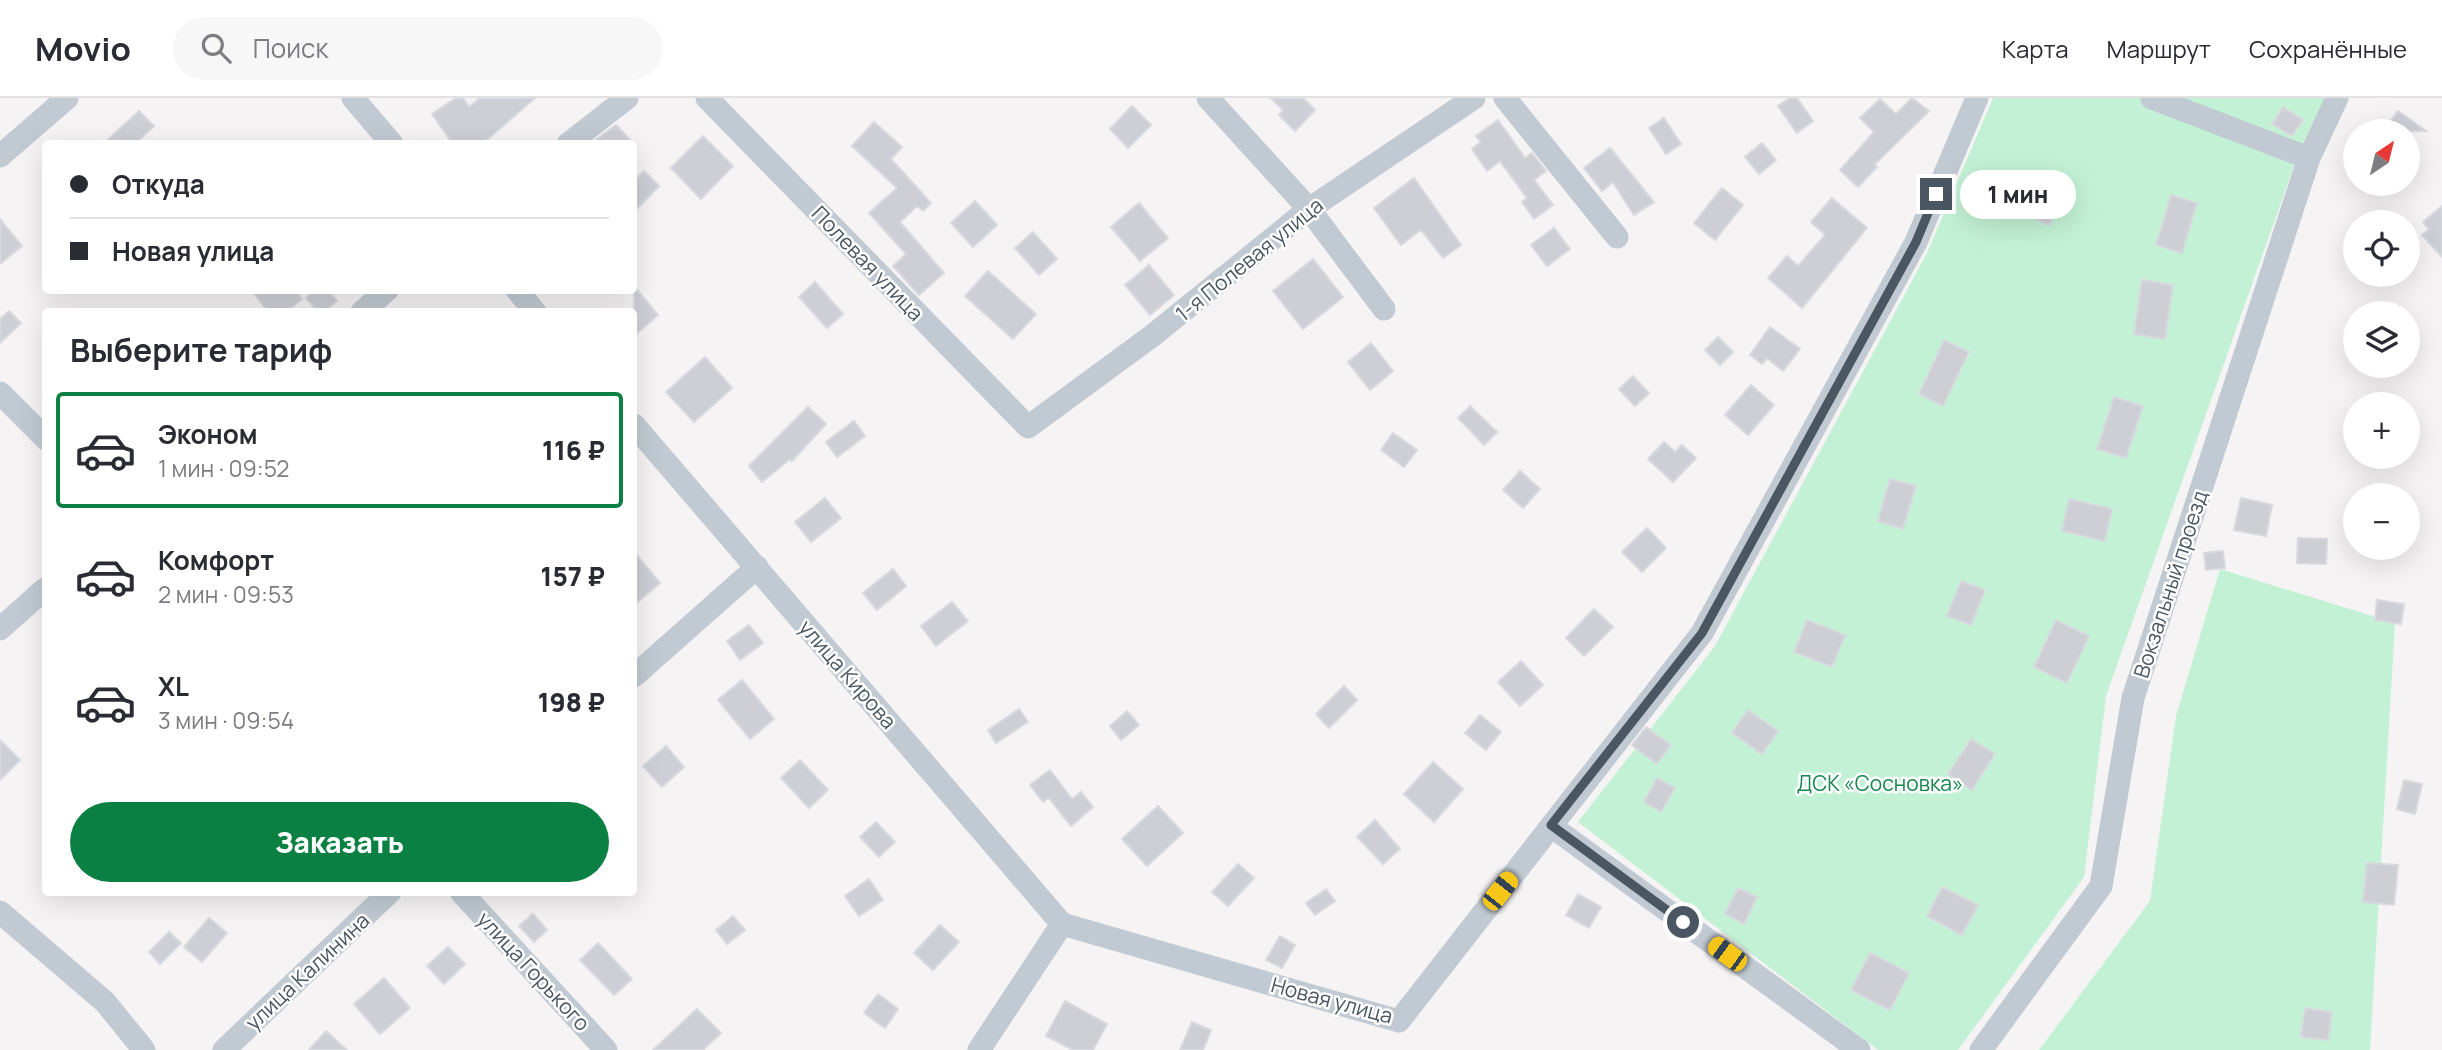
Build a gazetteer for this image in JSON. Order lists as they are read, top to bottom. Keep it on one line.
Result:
{"streets":{"street":["1-я Полевая улица","Полевая улица","Вокзальный проезд","улица Кирова","улица Калинина","улица Горького","Новая улица"]},"crossings":[["1-я Полевая улица","Полевая улица"],["улица Кирова","Новая улица"]],"parks":["ДСК «Сосновка»"],"north":"top right","page":{"header":"Movio","search":"Поиск","nav":["Карта","Маршрут","Сохранённые"],"map_buttons":["+","−"],"banner":["Откуда","Новая улица"],"bubble":"1 мин","heading":"Выберите тариф","list":[{"name":"Эконом","note":"1 мин · 09:52","value":"116 ₽"},{"name":"Комфорт","note":"2 мин · 09:53","value":"157 ₽"},{"name":"XL","note":"3 мин · 09:54","value":"198 ₽"}],"buttons":"Заказать"}}
